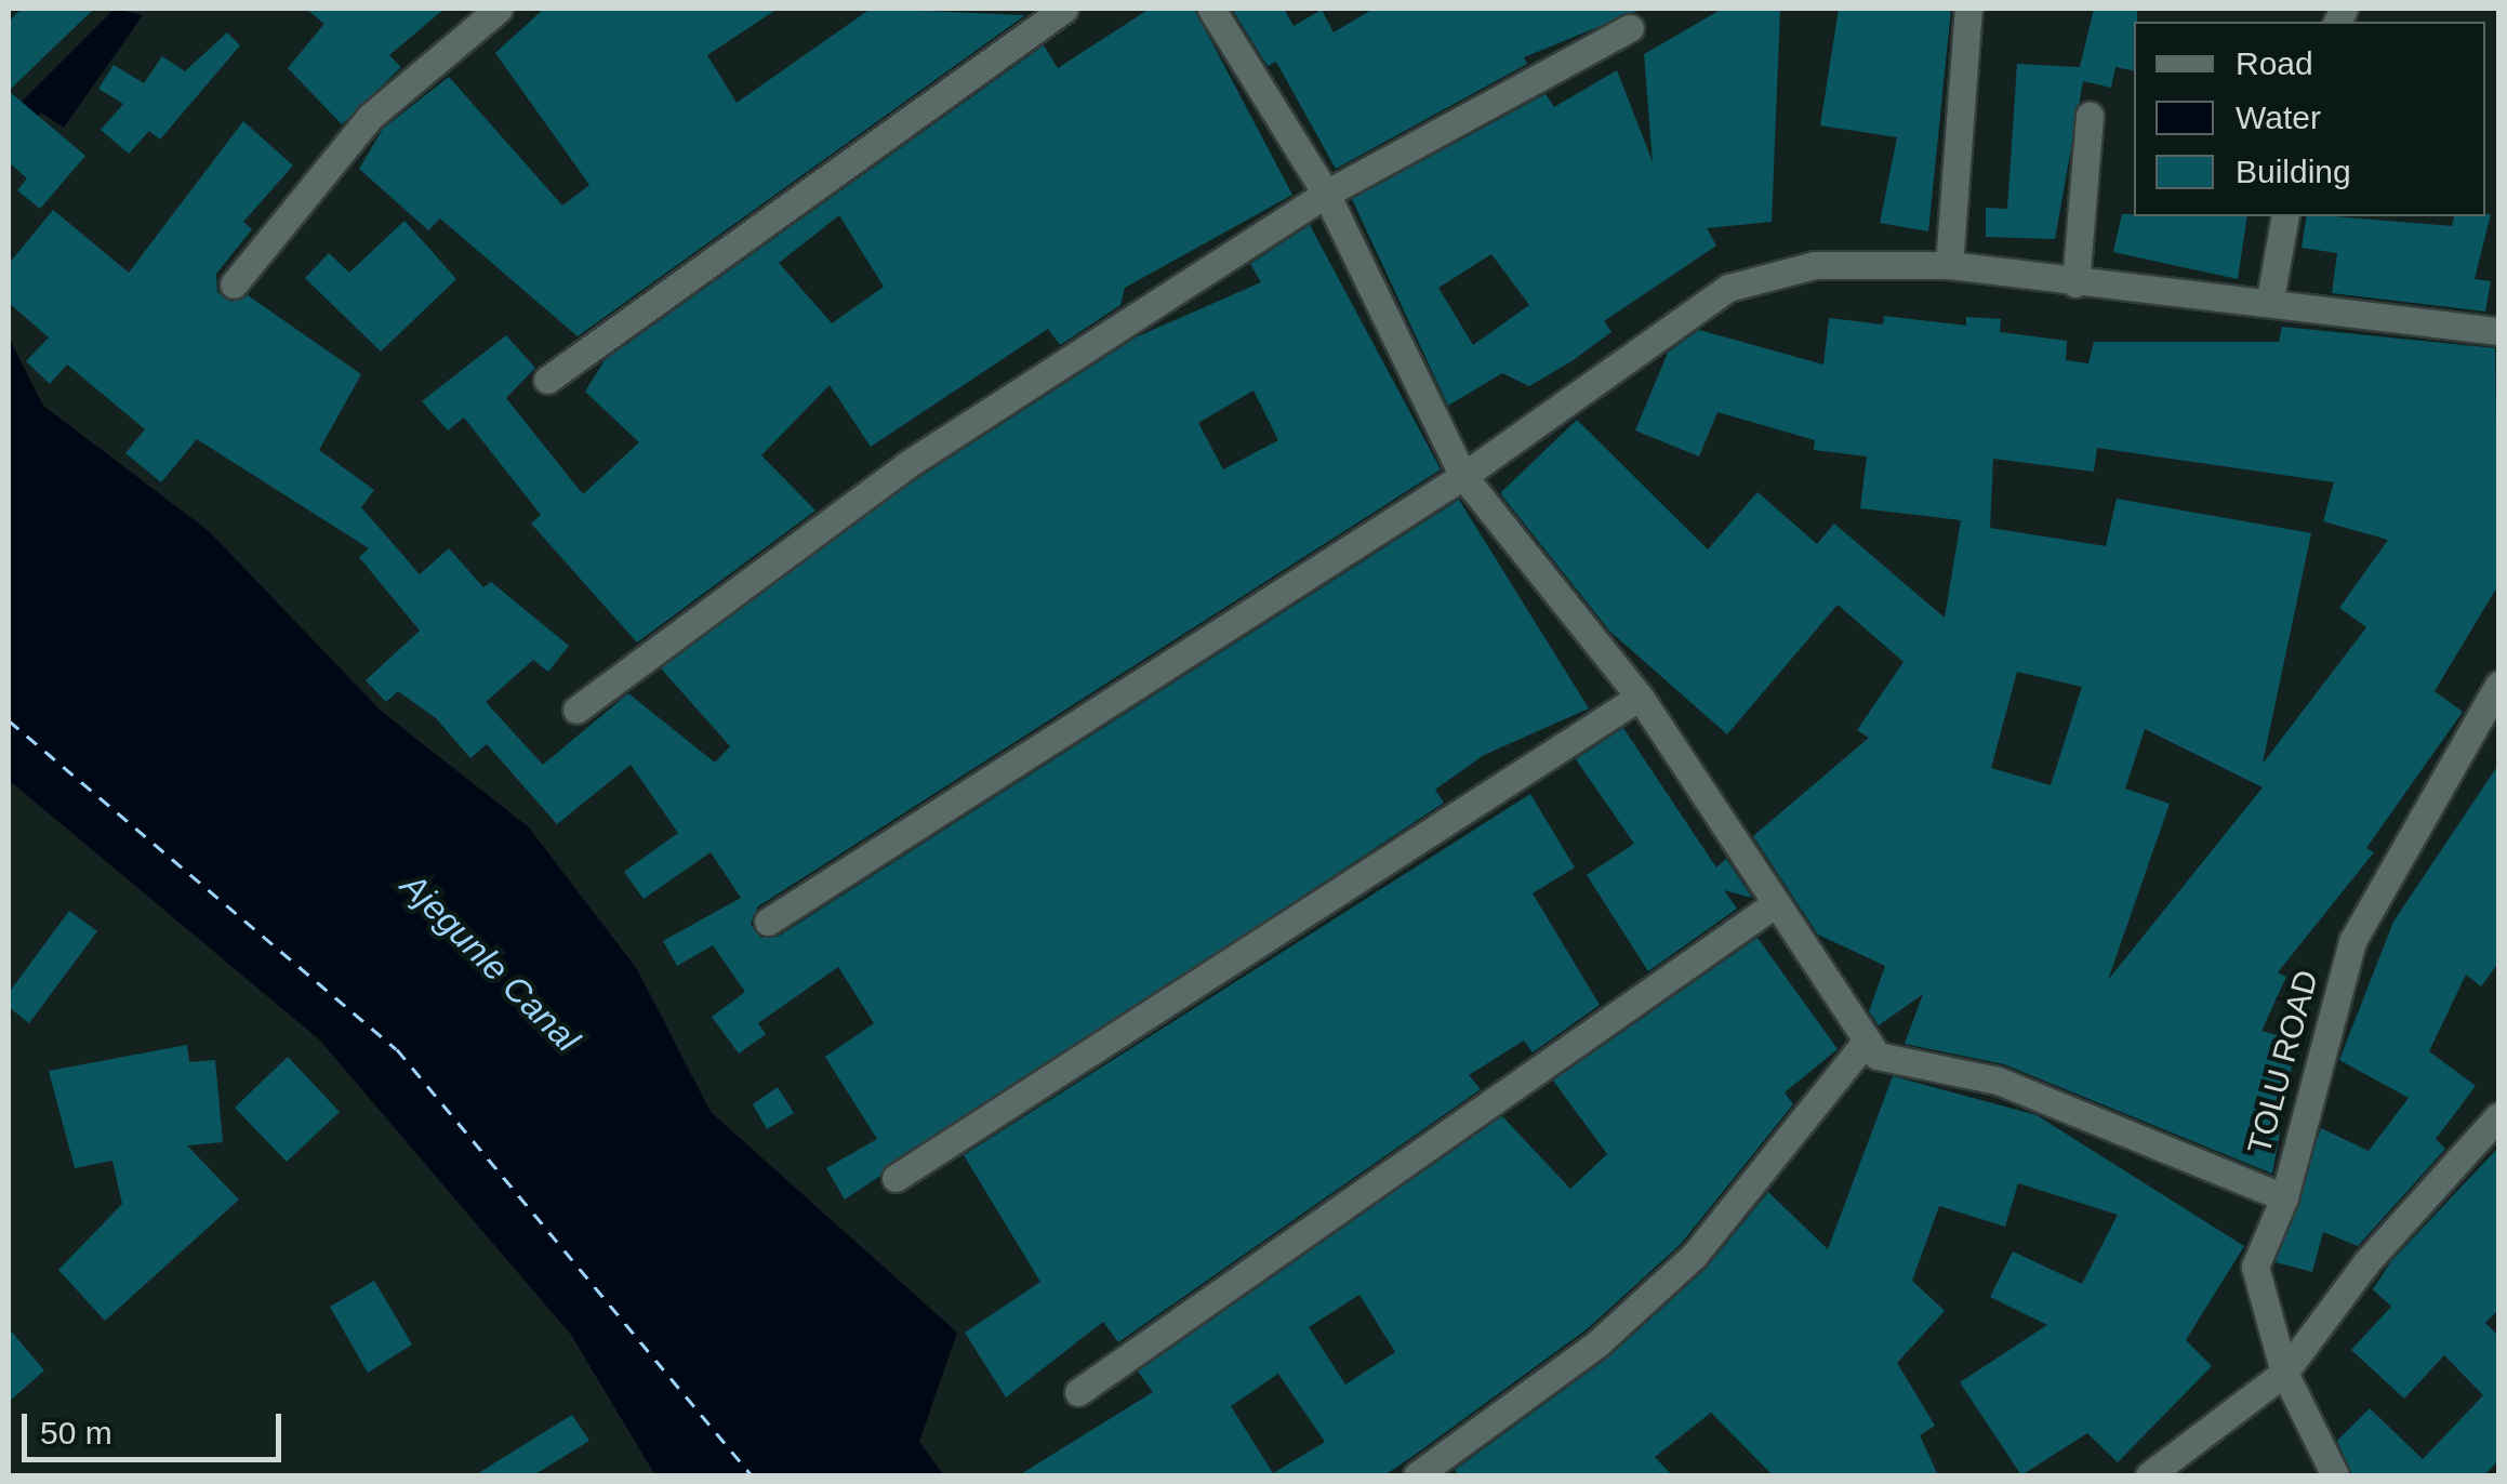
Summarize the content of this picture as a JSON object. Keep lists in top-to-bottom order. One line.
{"streets":{"street":["TOLU ROAD"]},"water":["Ajegunle Canal"],"legend":["Road","Water","Building"],"scale_bar":"50 m"}
